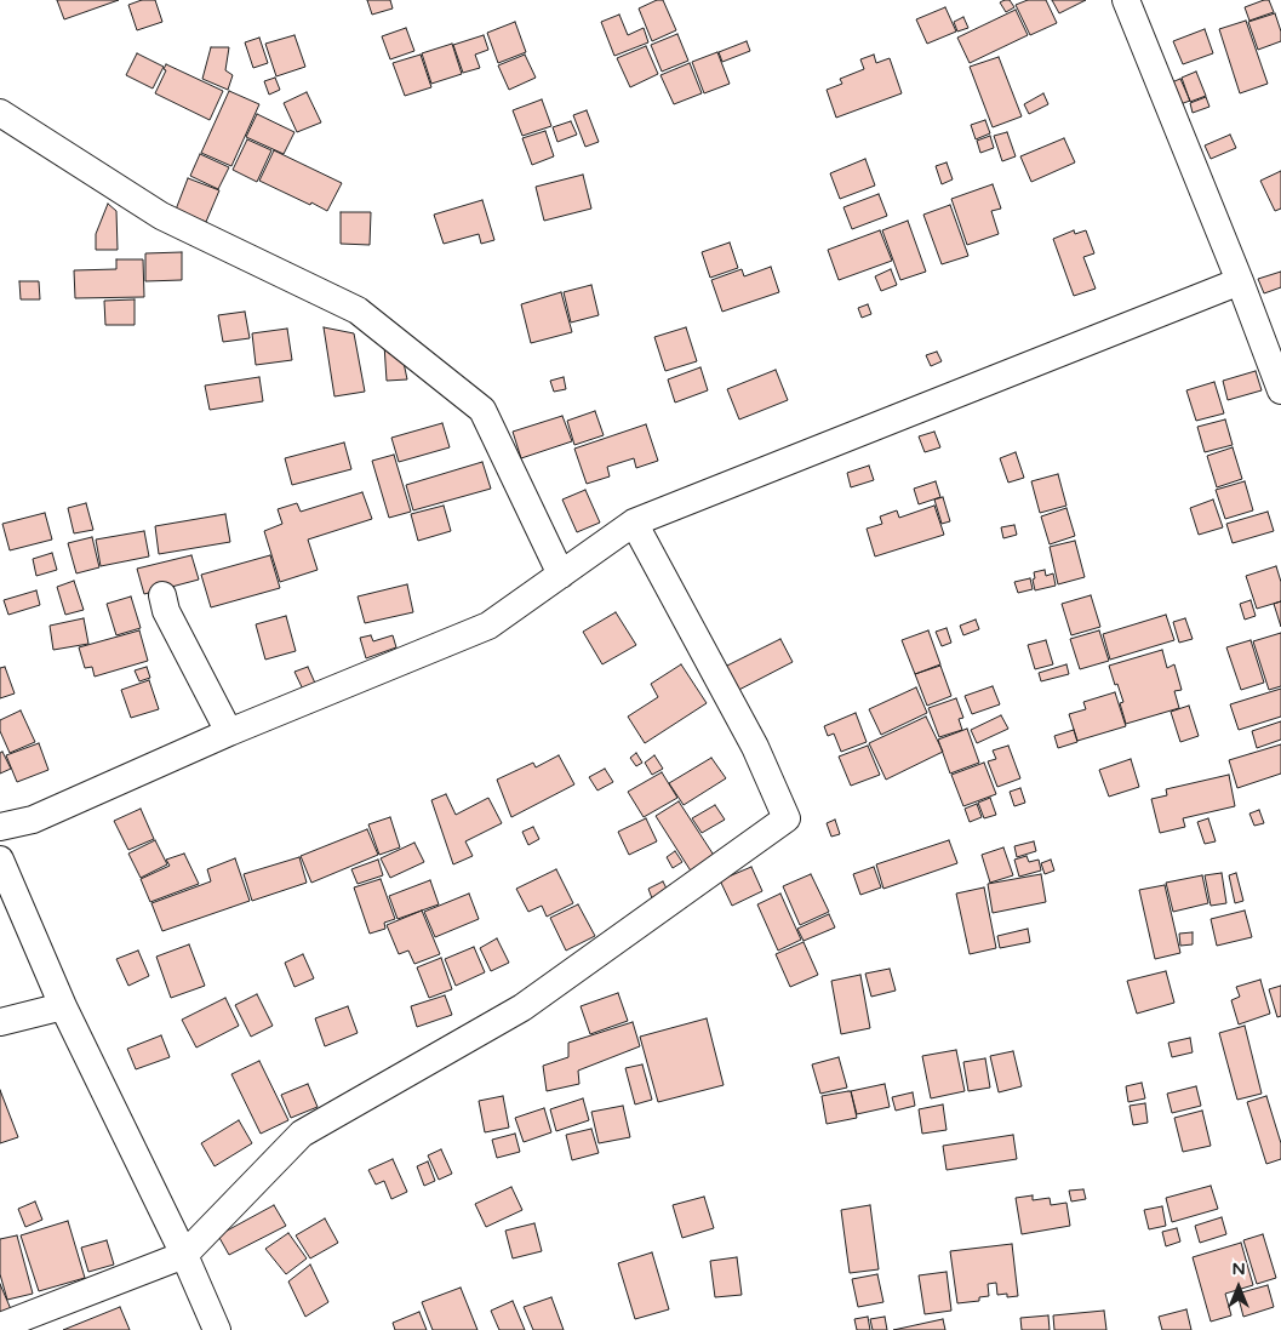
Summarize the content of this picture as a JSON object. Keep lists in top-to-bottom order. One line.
{"north":"top"}
